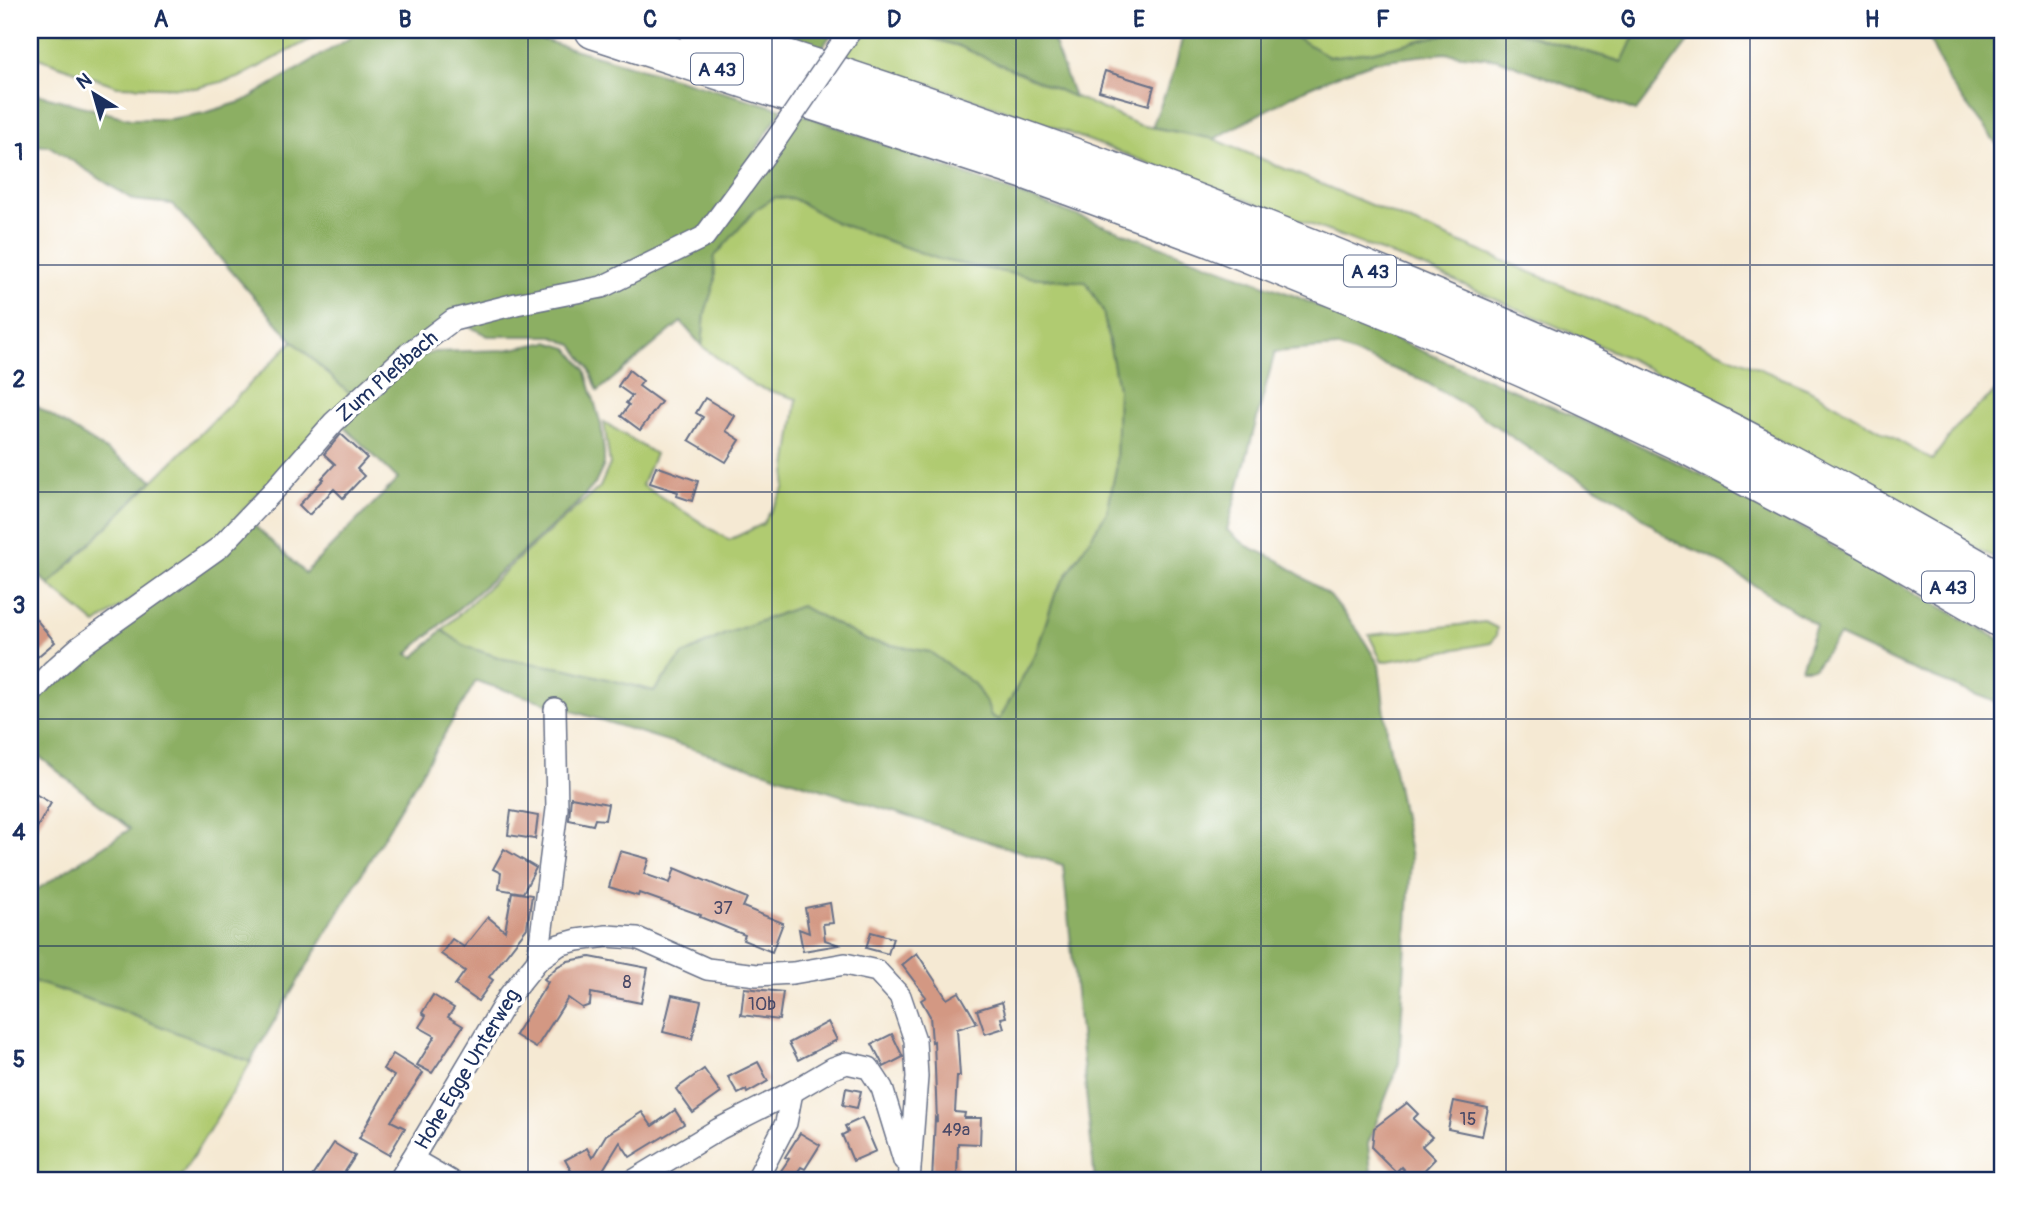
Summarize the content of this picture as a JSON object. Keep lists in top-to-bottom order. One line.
{"streets":{"highway":["A 43"],"street":["Zum Pleßbach","Hohe Egge Unterweg"]},"house_numbers":["37","8","10b","15","49a"],"north":"top left","grid":{"columns":["A","B","C","D","E","F","G","H"],"rows":["1","2","3","4","5"]}}
